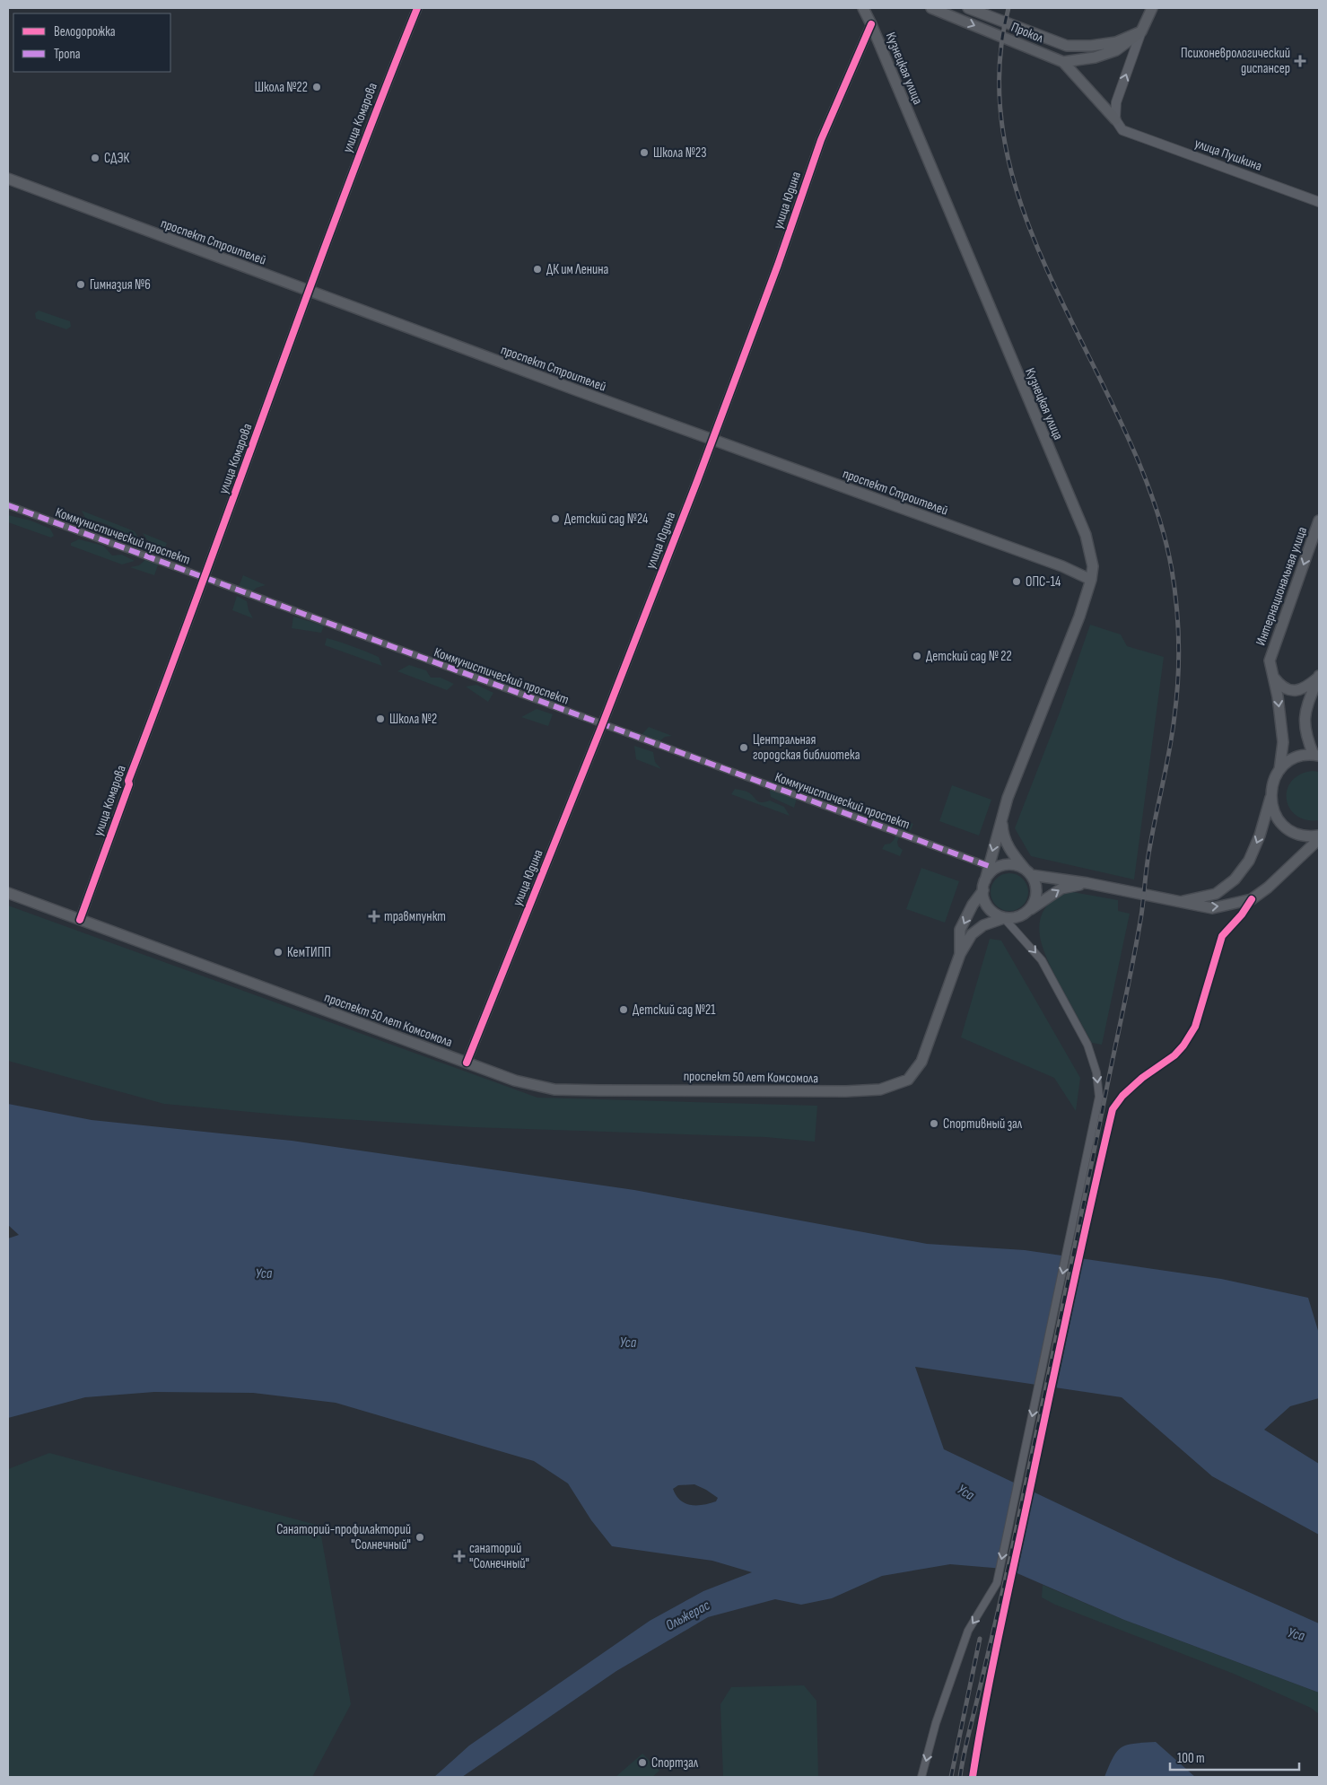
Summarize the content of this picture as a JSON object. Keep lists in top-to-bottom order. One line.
{"streets":{"main road":["Прокол","Кузнецкая улица","проспект Строителей","Интернациональная улица","проспект 50 лет Комсомола"],"street":["улица Комарова","улица Пушкина","улица Юдина","Коммунистический проспект"]},"crossings":[["Кузнецкая улица","улица Юдина"],["Кузнецкая улица","проспект Строителей"],["Кузнецкая улица","Коммунистический проспект"],["улица Комарова","проспект Строителей"],["улица Комарова","Коммунистический проспект"],["улица Комарова","проспект 50 лет Комсомола"],["улица Юдина","проспект Строителей"],["улица Юдина","Коммунистический проспект"],["улица Юдина","проспект 50 лет Комсомола"]],"one_way":["Интернациональная улица"],"water":["Уса","Ольжерас"],"places":{"health":["Психоневрологический диспансер","травмпункт","санаторий \"Солнечный\""],"other":["Школа №22","Школа №23","СДЭК","ДК им Ленина","Гимназия №6","Детский сад №24","ОПС-14","Детский сад № 22","Школа №2","Центральная городская библиотека","КемТИПП","Детский сад №21","Спортивный зал","Санаторий-профилакторий \"Солнечный\"","Спортзал"]},"legend":["Велодорожка","Тропа"],"scale_bar":"100 m"}
